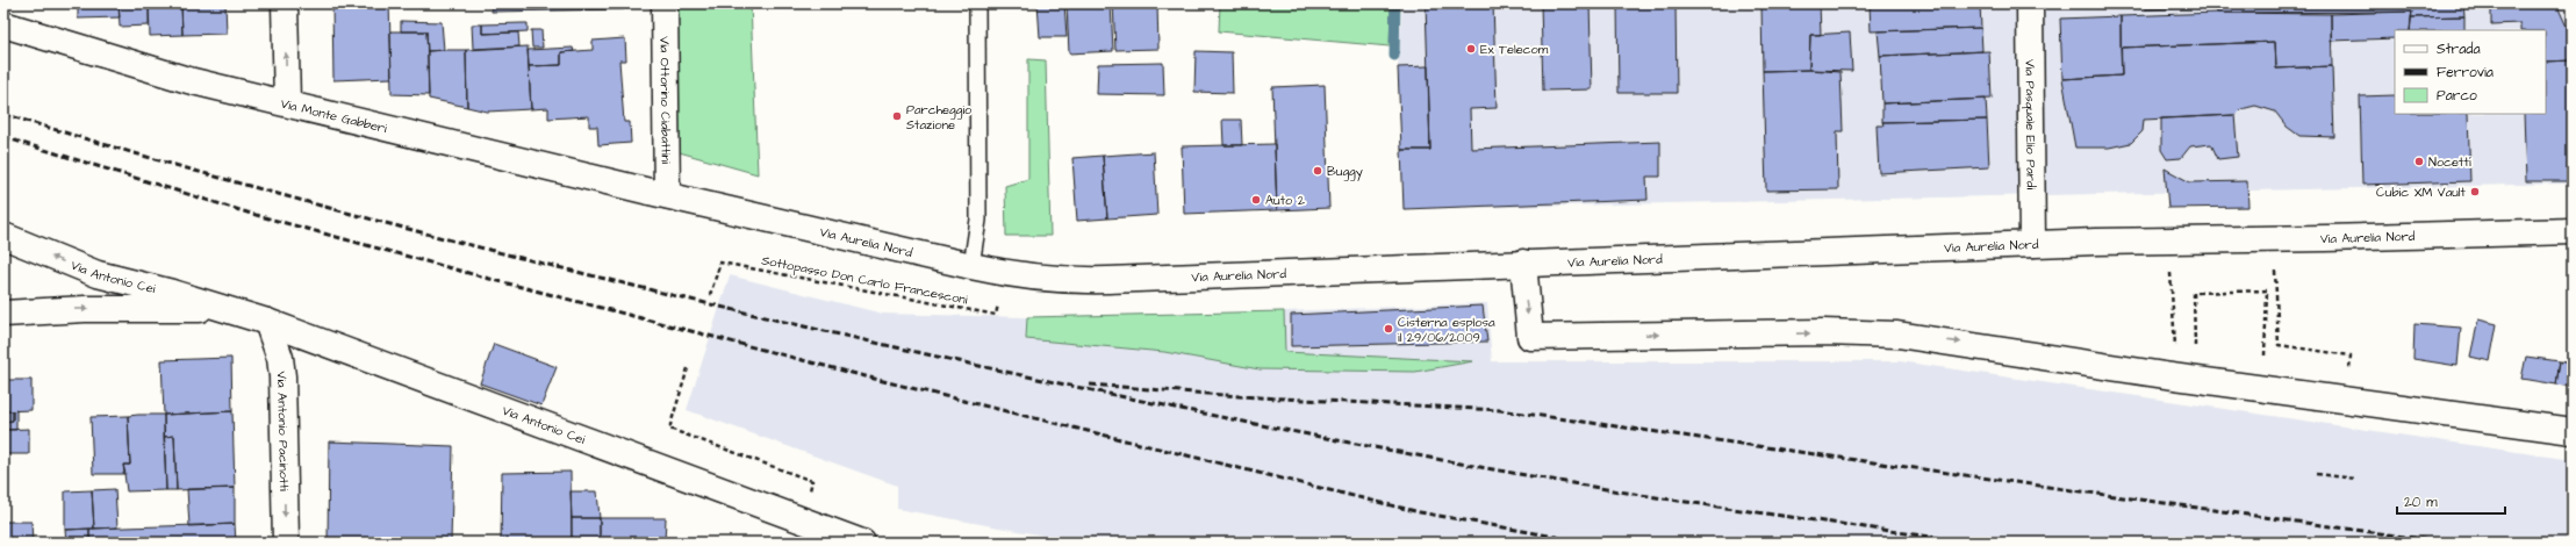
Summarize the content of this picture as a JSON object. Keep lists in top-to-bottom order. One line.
{"streets":{"street":["Via Ottorino Ciabattini","Via Monte Gabberi","Via Pasquale Elio Pardi","Via Aurelia Nord","Via Antonio Cei","Via Antonio Pacinotti"],"path":["Sottopasso Don Carlo Francesconi"]},"crossings":[["Via Ottorino Ciabattini","Via Monte Gabberi"],["Via Ottorino Ciabattini","Via Aurelia Nord"],["Via Monte Gabberi","Via Aurelia Nord"],["Via Pasquale Elio Pardi","Via Aurelia Nord"],["Via Aurelia Nord","Sottopasso Don Carlo Francesconi"],["Via Antonio Cei","Via Antonio Pacinotti"]],"one_way":["Via Antonio Pacinotti"],"places":["Ex Telecom","Parcheggio Stazione","Nocetti","Buggy","Cubic XM Vault","Auto 2","Cisterna esplosa il 29/06/2009"],"legend":["Strada","Ferrovia","Parco"],"scale_bar":"20 m"}
